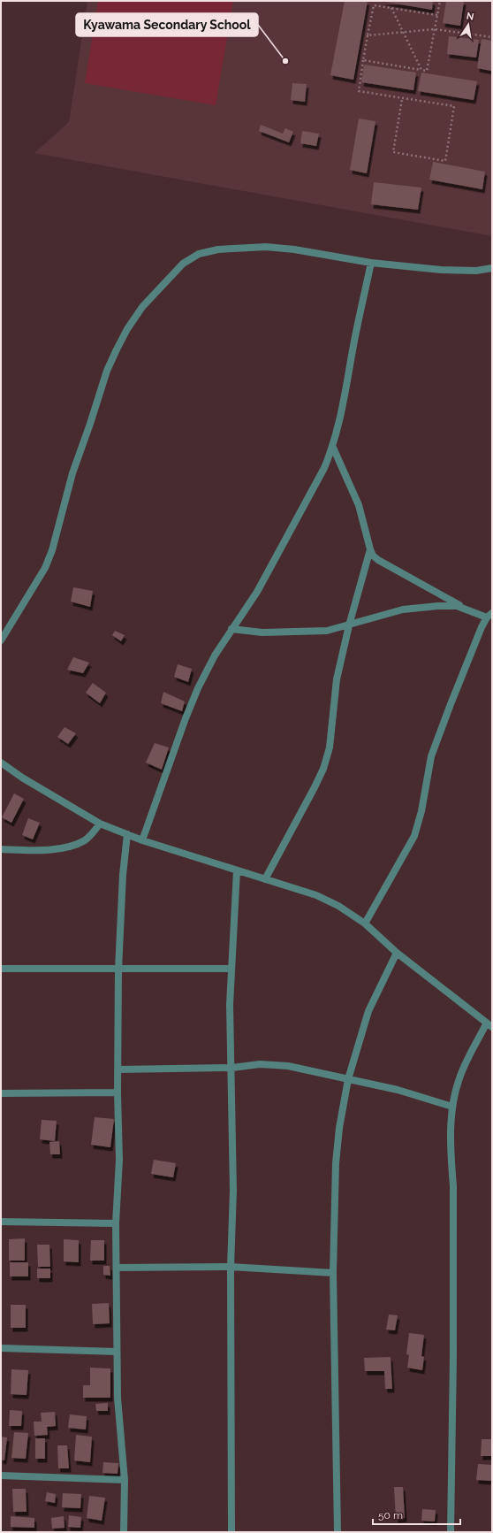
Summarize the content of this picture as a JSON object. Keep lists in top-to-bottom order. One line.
{"places":["Kyawama Secondary School"],"scale_bar":"50 m","north":"top"}
